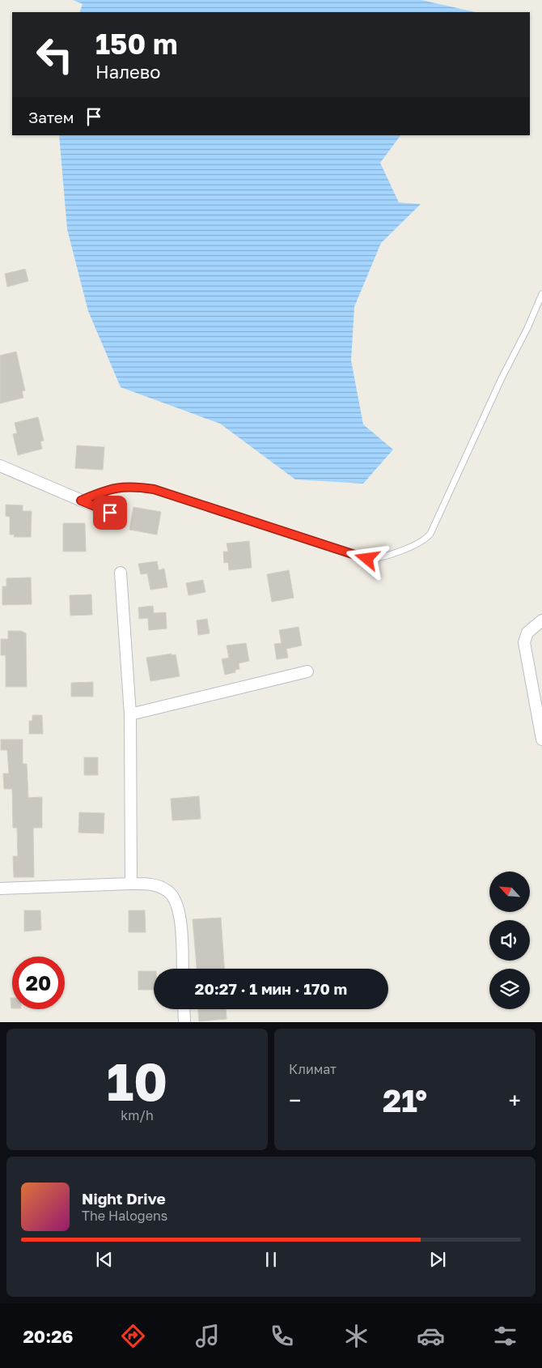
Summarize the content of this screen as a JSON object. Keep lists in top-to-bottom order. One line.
{"north":"top left","page":{"turn":["150 m","Налево"],"then":"Затем","limit":"20","trip":"20:27 · 1 мин · 170 m","tile":[["10","km/h"],"Климат"],"heat":["−","21°","+"],"song":["Night Drive","The Halogens"],"tabs":"20:26"}}
